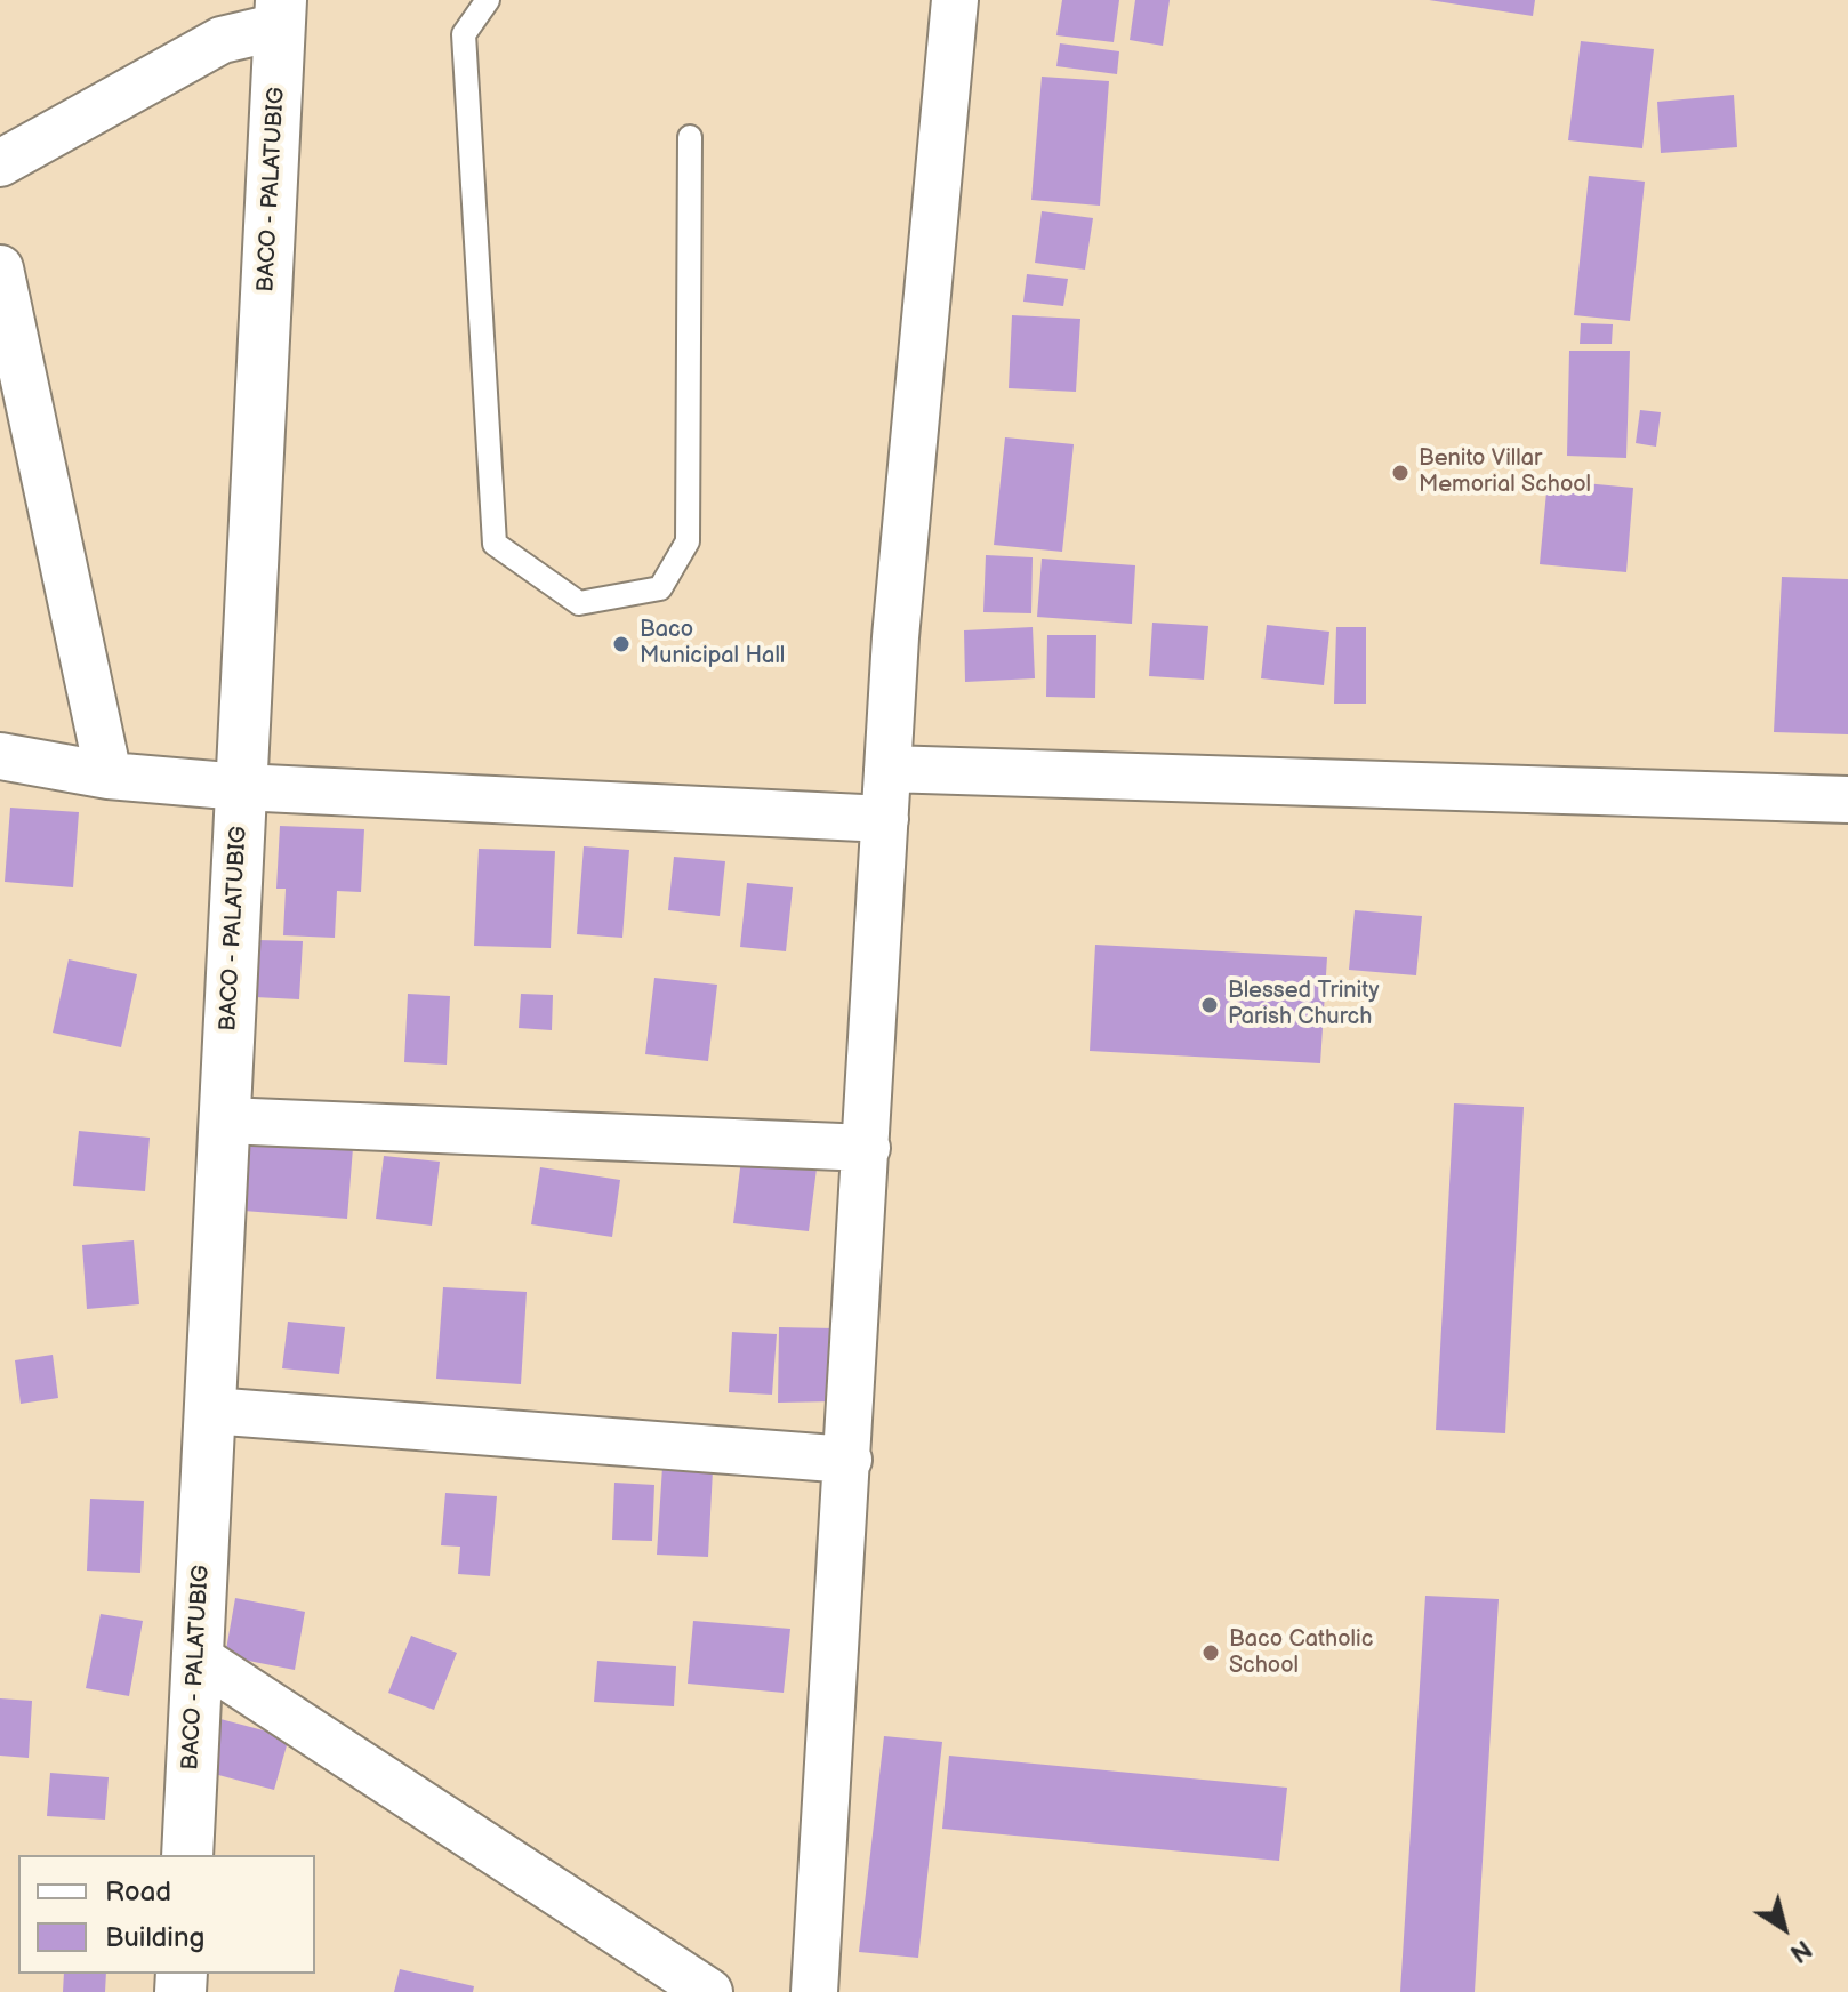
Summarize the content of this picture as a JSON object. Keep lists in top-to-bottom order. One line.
{"streets":{"street":["BACO - PALATUBIG"]},"places":["Benito Villar Memorial School","Baco Municipal Hall","Blessed Trinity Parish Church","Baco Catholic School"],"legend":["Road","Building"],"north":"bottom right"}
